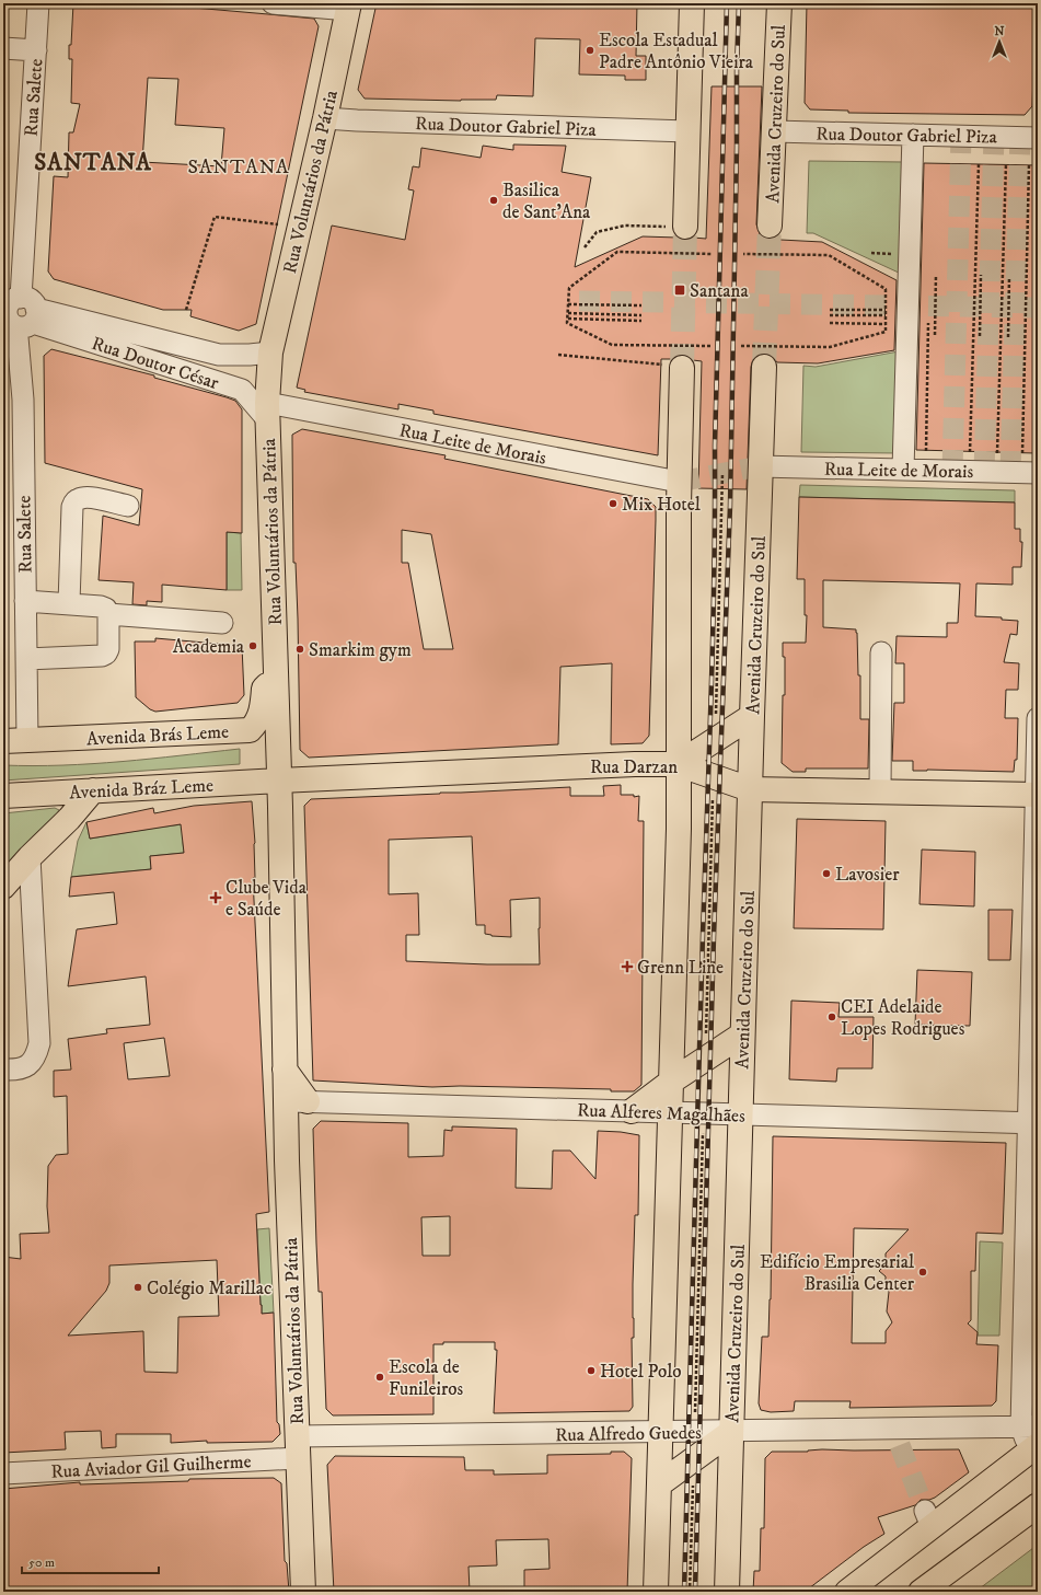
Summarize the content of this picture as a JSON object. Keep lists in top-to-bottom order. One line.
{"streets":{"main road":["Avenida Cruzeiro do Sul","Rua Voluntários da Pátria","Avenida Brás Leme","Rua Darzan","Avenida Bráz Leme"],"street":["Rua Salete","Rua Doutor Gabriel Piza","Rua Doutor César","Rua Leite de Morais","Rua Alferes Magalhães","Rua Alfredo Guedes","Rua Aviador Gil Guilherme"]},"crossings":[["Rua Salete","Rua Doutor César"],["Rua Salete","Avenida Brás Leme"],["Avenida Cruzeiro do Sul","Rua Doutor Gabriel Piza"],["Avenida Cruzeiro do Sul","Rua Leite de Morais"],["Avenida Cruzeiro do Sul","Rua Darzan"],["Avenida Cruzeiro do Sul","Rua Alferes Magalhães"],["Avenida Cruzeiro do Sul","Rua Alfredo Guedes"],["Rua Doutor Gabriel Piza","Rua Voluntários da Pátria"],["Rua Voluntários da Pátria","Rua Doutor César"],["Rua Voluntários da Pátria","Rua Leite de Morais"],["Rua Voluntários da Pátria","Avenida Brás Leme"],["Rua Voluntários da Pátria","Rua Darzan"],["Rua Voluntários da Pátria","Avenida Bráz Leme"],["Rua Voluntários da Pátria","Rua Alferes Magalhães"],["Rua Voluntários da Pátria","Rua Alfredo Guedes"],["Rua Voluntários da Pátria","Rua Aviador Gil Guilherme"],["Rua Doutor César","Rua Leite de Morais"],["Rua Darzan","Avenida Bráz Leme"],["Rua Alfredo Guedes","Rua Aviador Gil Guilherme"]],"districts":["SANTANA","SANTANA"],"places":{"other":["Escola Estadual Padre Antônio Vieira","Basilica de Sant'Ana","Mix Hotel","Academia","Smarkim gym","Lavosier","CEI Adelaide Lopes Rodrigues","Edifício Empresarial Brasilia Center","Colégio Marillac","Hotel Polo","Escola de Funileiros"],"transit":["Santana"],"health":["Clube Vida e Saúde","Grenn Line"]},"scale_bar":"50 m","north":"top"}
